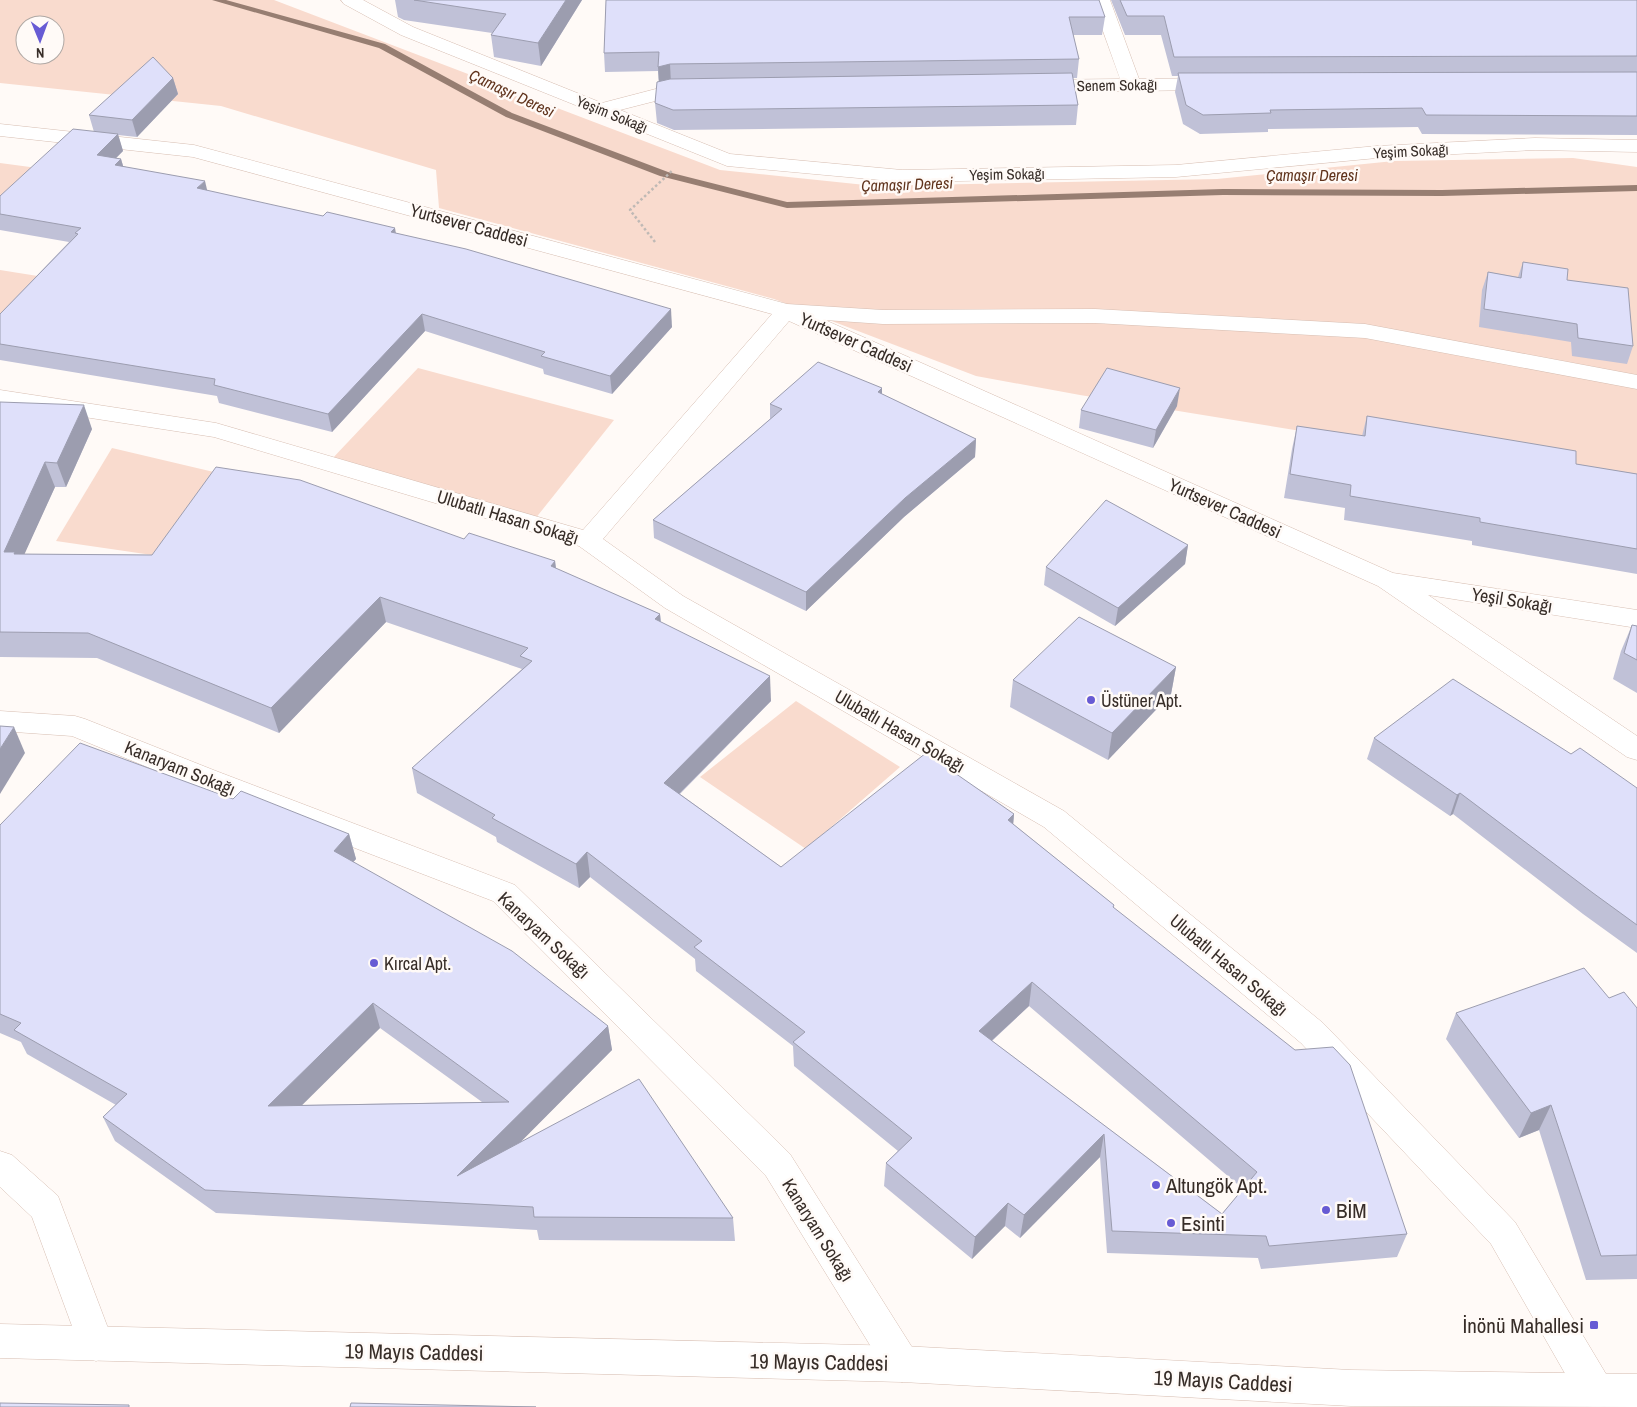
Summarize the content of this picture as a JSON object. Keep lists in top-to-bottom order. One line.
{"streets":{"street":["Senem Sokağı","Yeşim Sokağı","Yurtsever Caddesi","Ulubatlı Hasan Sokağı","Yeşil Sokağı","Kanaryam Sokağı","19 Mayıs Caddesi"]},"crossings":[["Yurtsever Caddesi","Yeşil Sokağı"],["Ulubatlı Hasan Sokağı","19 Mayıs Caddesi"],["Kanaryam Sokağı","19 Mayıs Caddesi"]],"water":["Çamaşır Deresi"],"places":{"other":["Üstüner Apt.","Kırcal Apt.","Altungök Apt.","BİM","Esinti"],"transit":["İnönü Mahallesi"]},"north":"bottom"}
